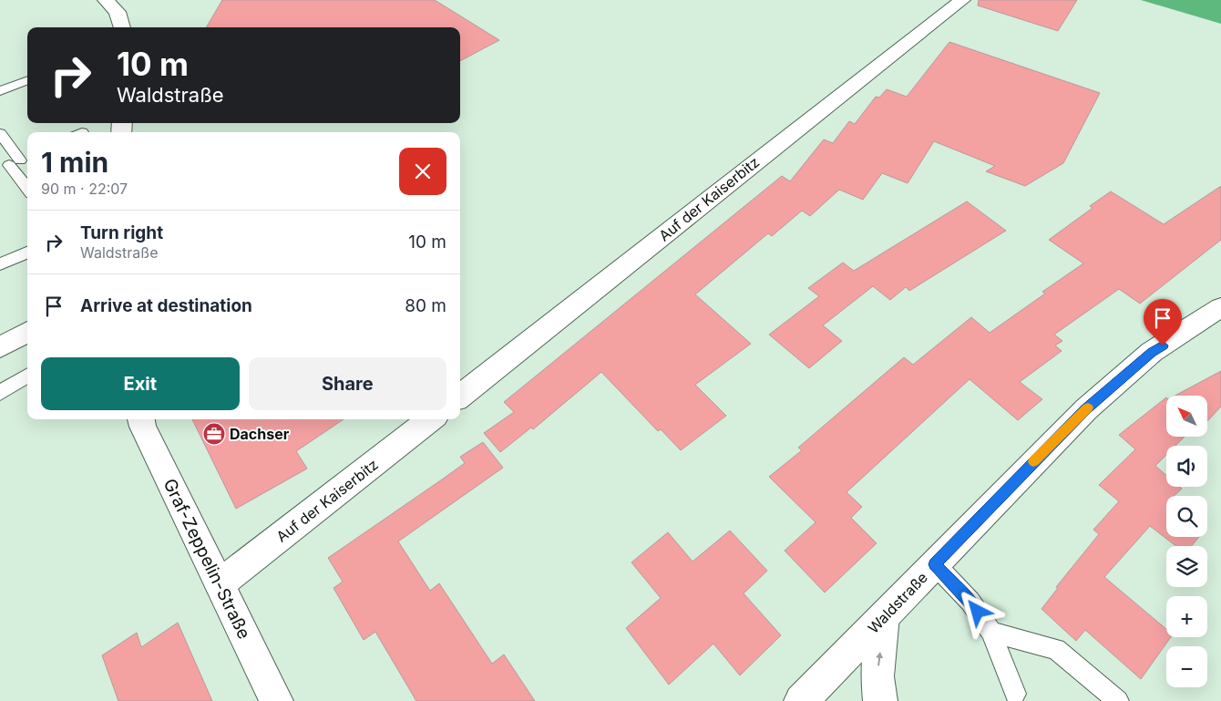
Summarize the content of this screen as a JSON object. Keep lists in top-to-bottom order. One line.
{"streets":{"street":["Auf der Kaiserbitz","Graf-Zeppelin-Straße","Waldstraße"]},"crossings":[["Auf der Kaiserbitz","Graf-Zeppelin-Straße"]],"places":{"office":["Dachser"]},"north":"top left","page":{"turn":["10 m","Waldstraße"],"heading":["1 min","90 m · 22:07"],"list":[{"name":"Turn right","note":"Waldstraße","value":"10 m"},{"name":"Arrive at destination","value":"80 m"}],"buttons":["Exit","Share"],"map_buttons":["+","−"]}}
